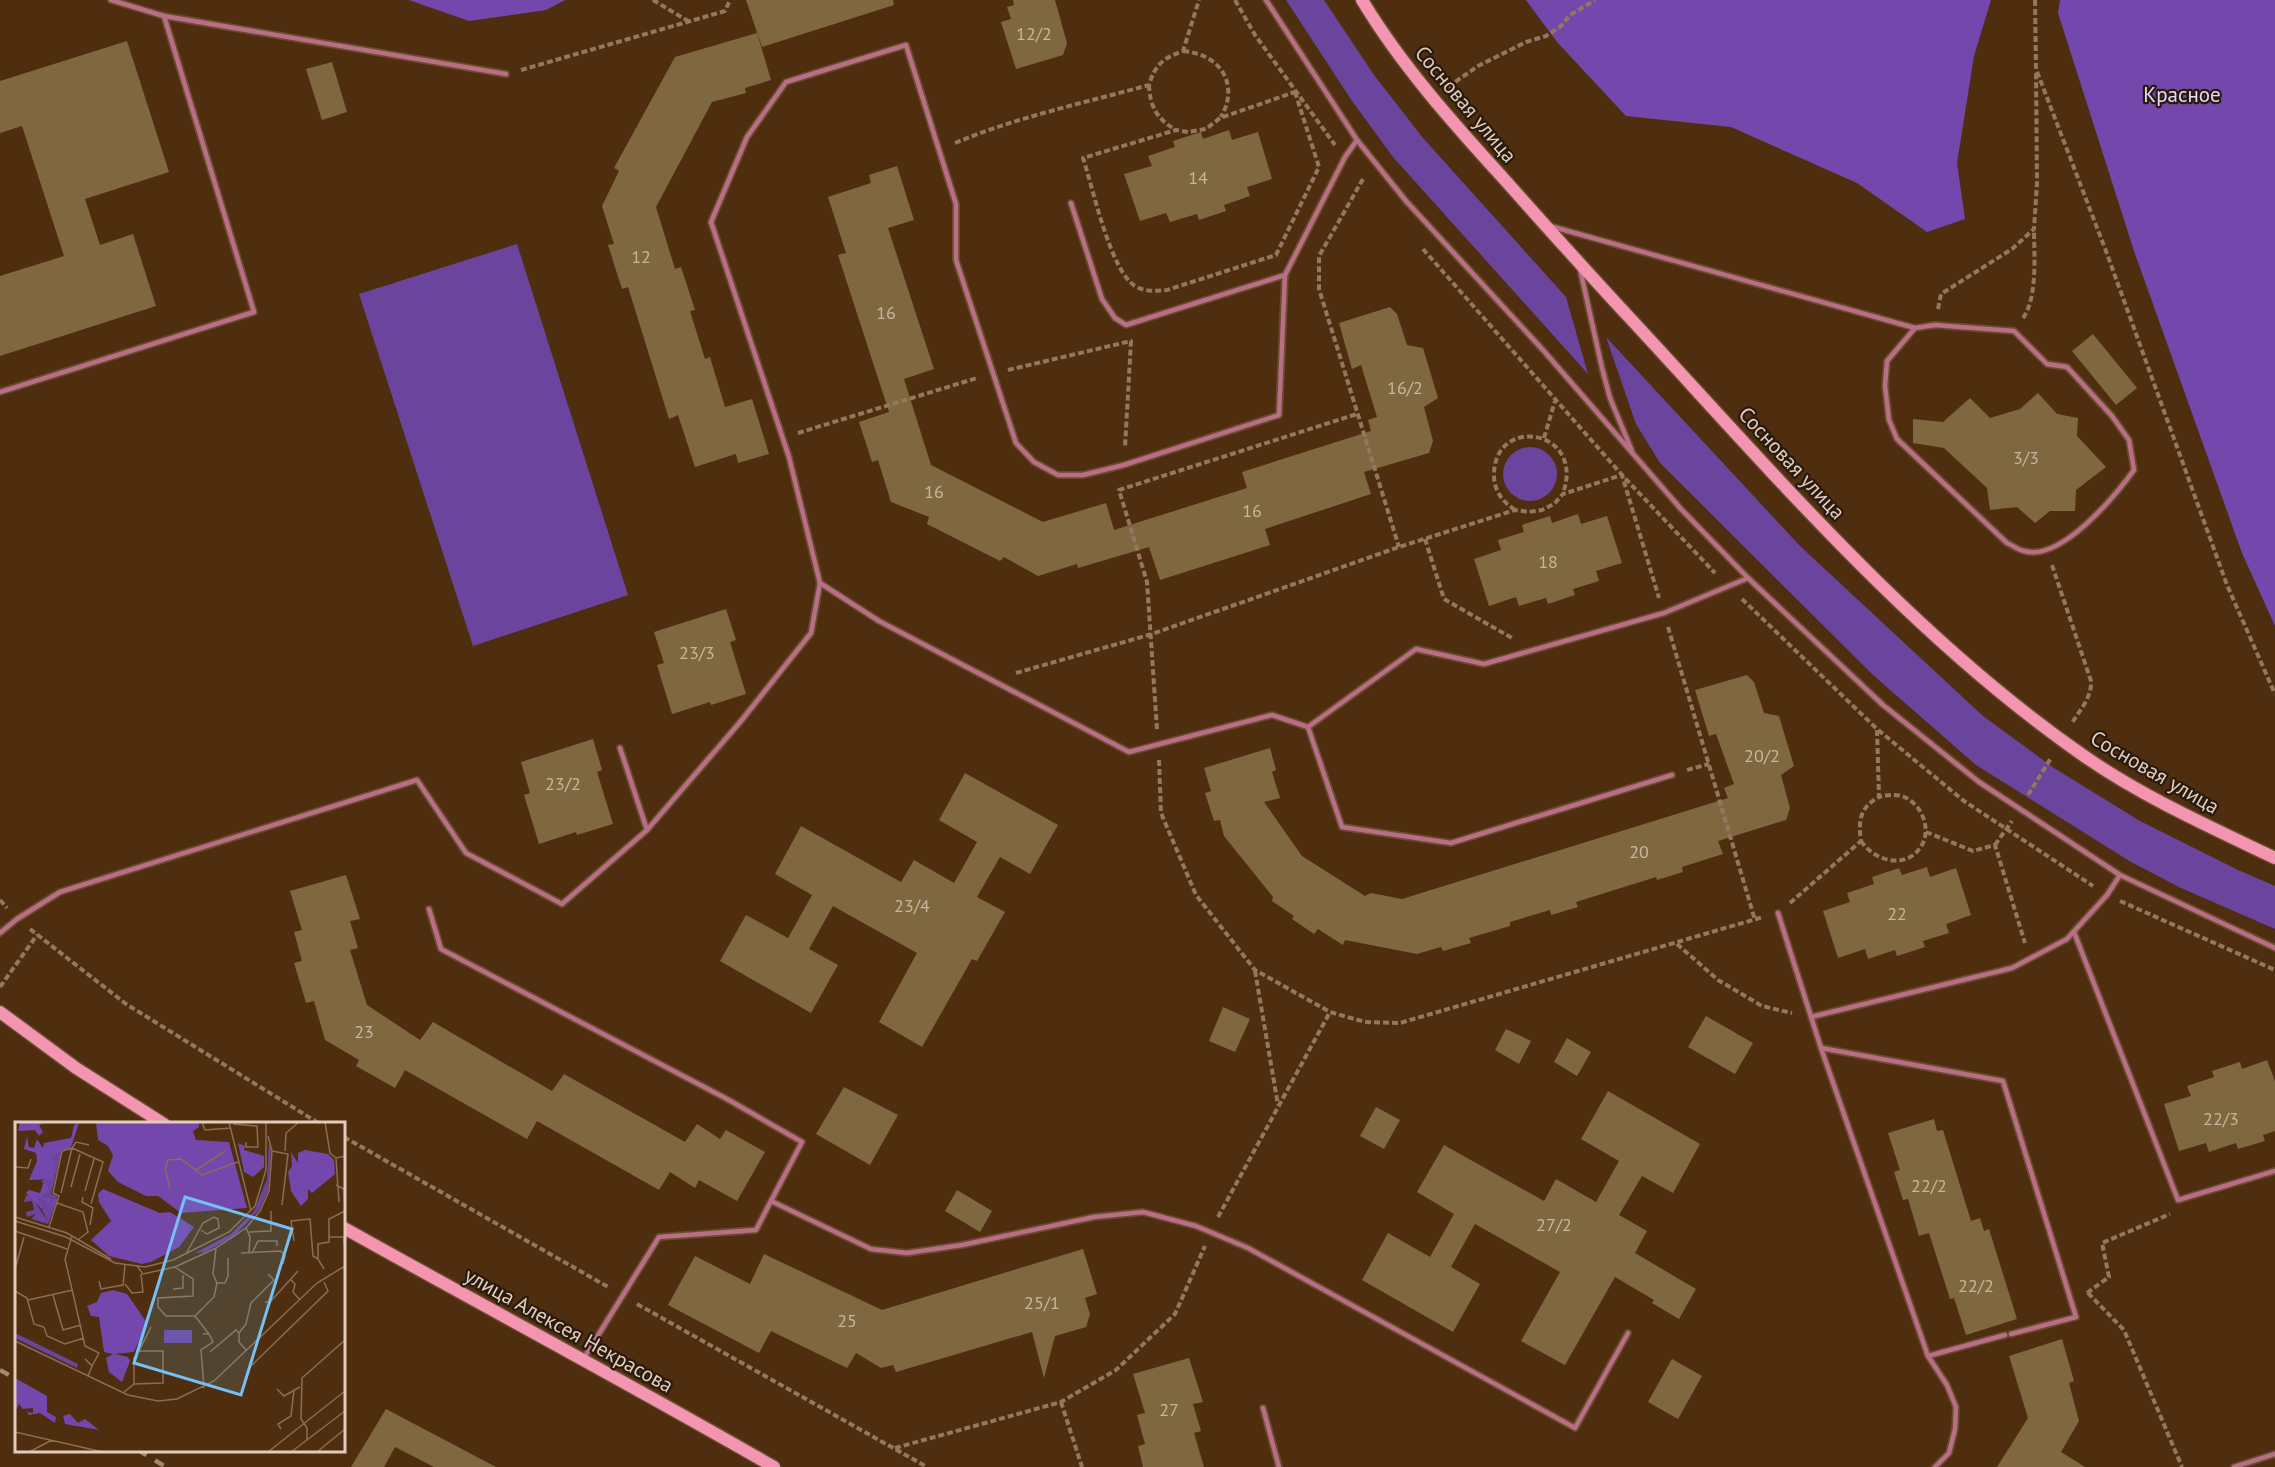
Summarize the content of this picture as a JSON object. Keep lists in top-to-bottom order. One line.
{"streets":{"street":["Сосновая улица","улица Алексея Некрасова"]},"parks":["Красное"],"house_numbers":["12/2","14","12","16","16/2","3/3","16","16","18","23/3","20/2","23/2","20","23/4","22","23","22/3","22/2","27/2","22/2","25/1","25","27"]}
